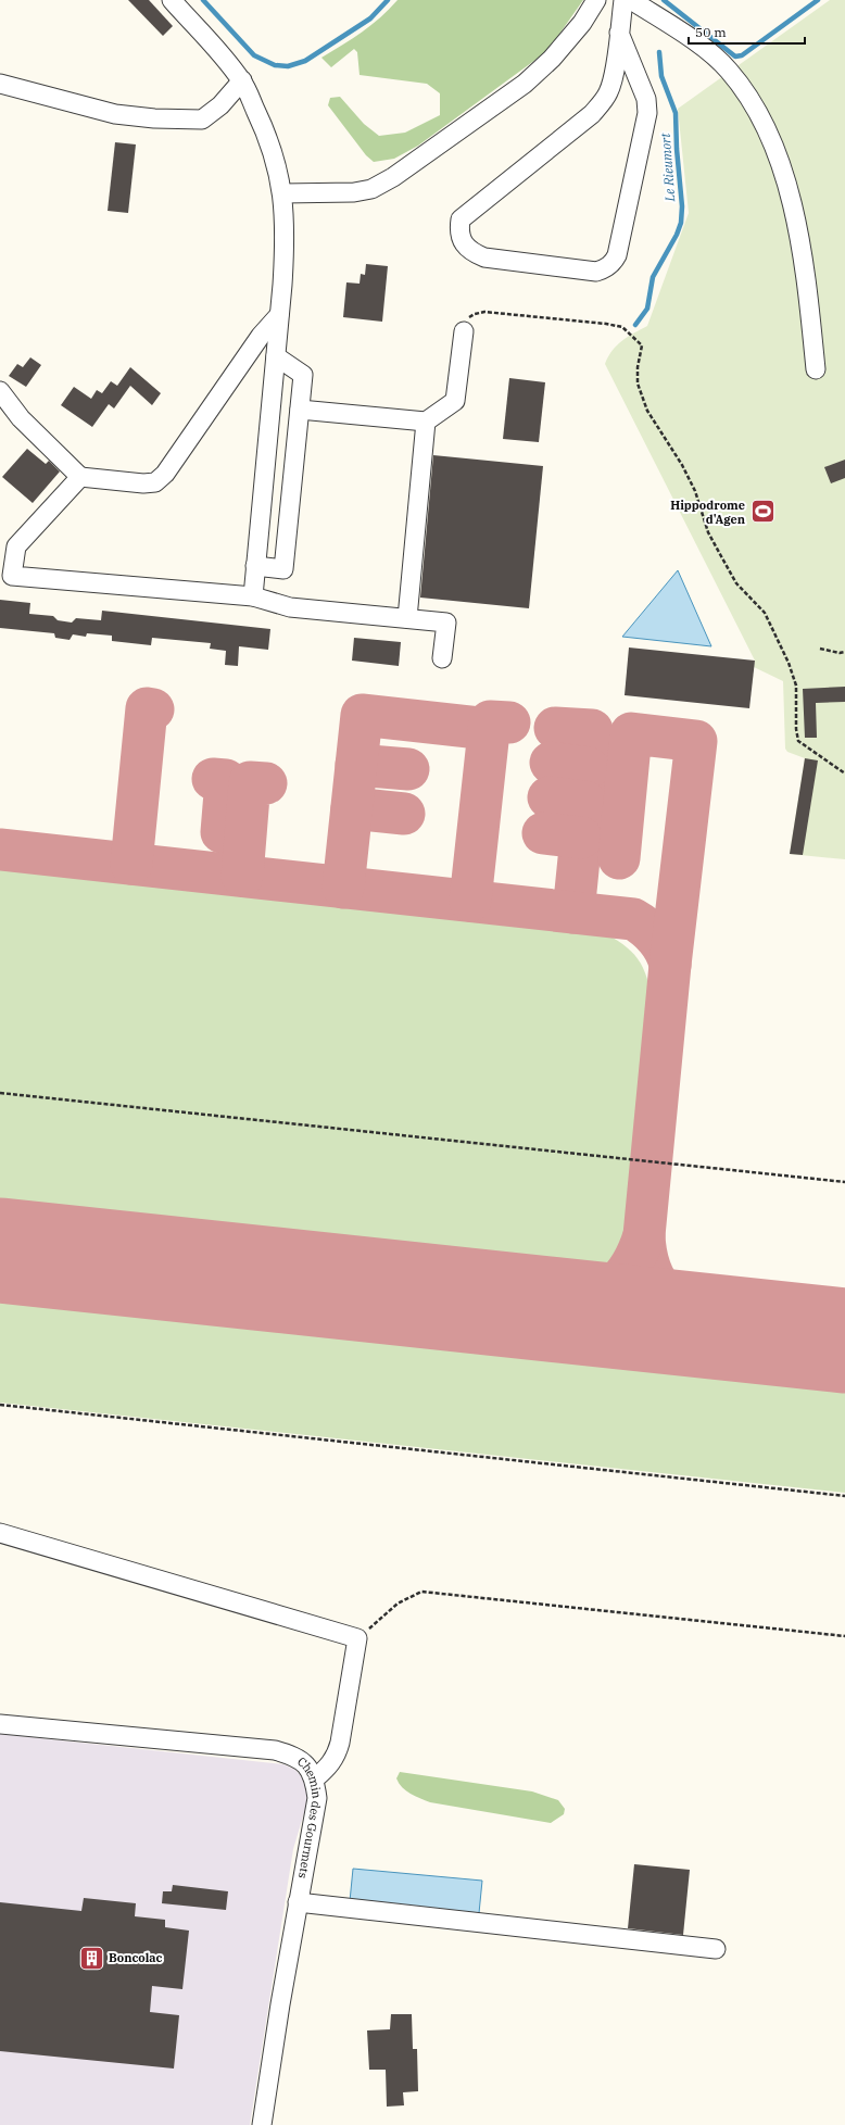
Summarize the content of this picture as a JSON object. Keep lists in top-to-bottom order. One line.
{"streets":{"street":["Chemin des Gourmets"]},"water":["Le Rieumort"],"places":{"sports":["Hippodrome d'Agen"],"building":["Boncolac"]},"scale_bar":"50 m"}
